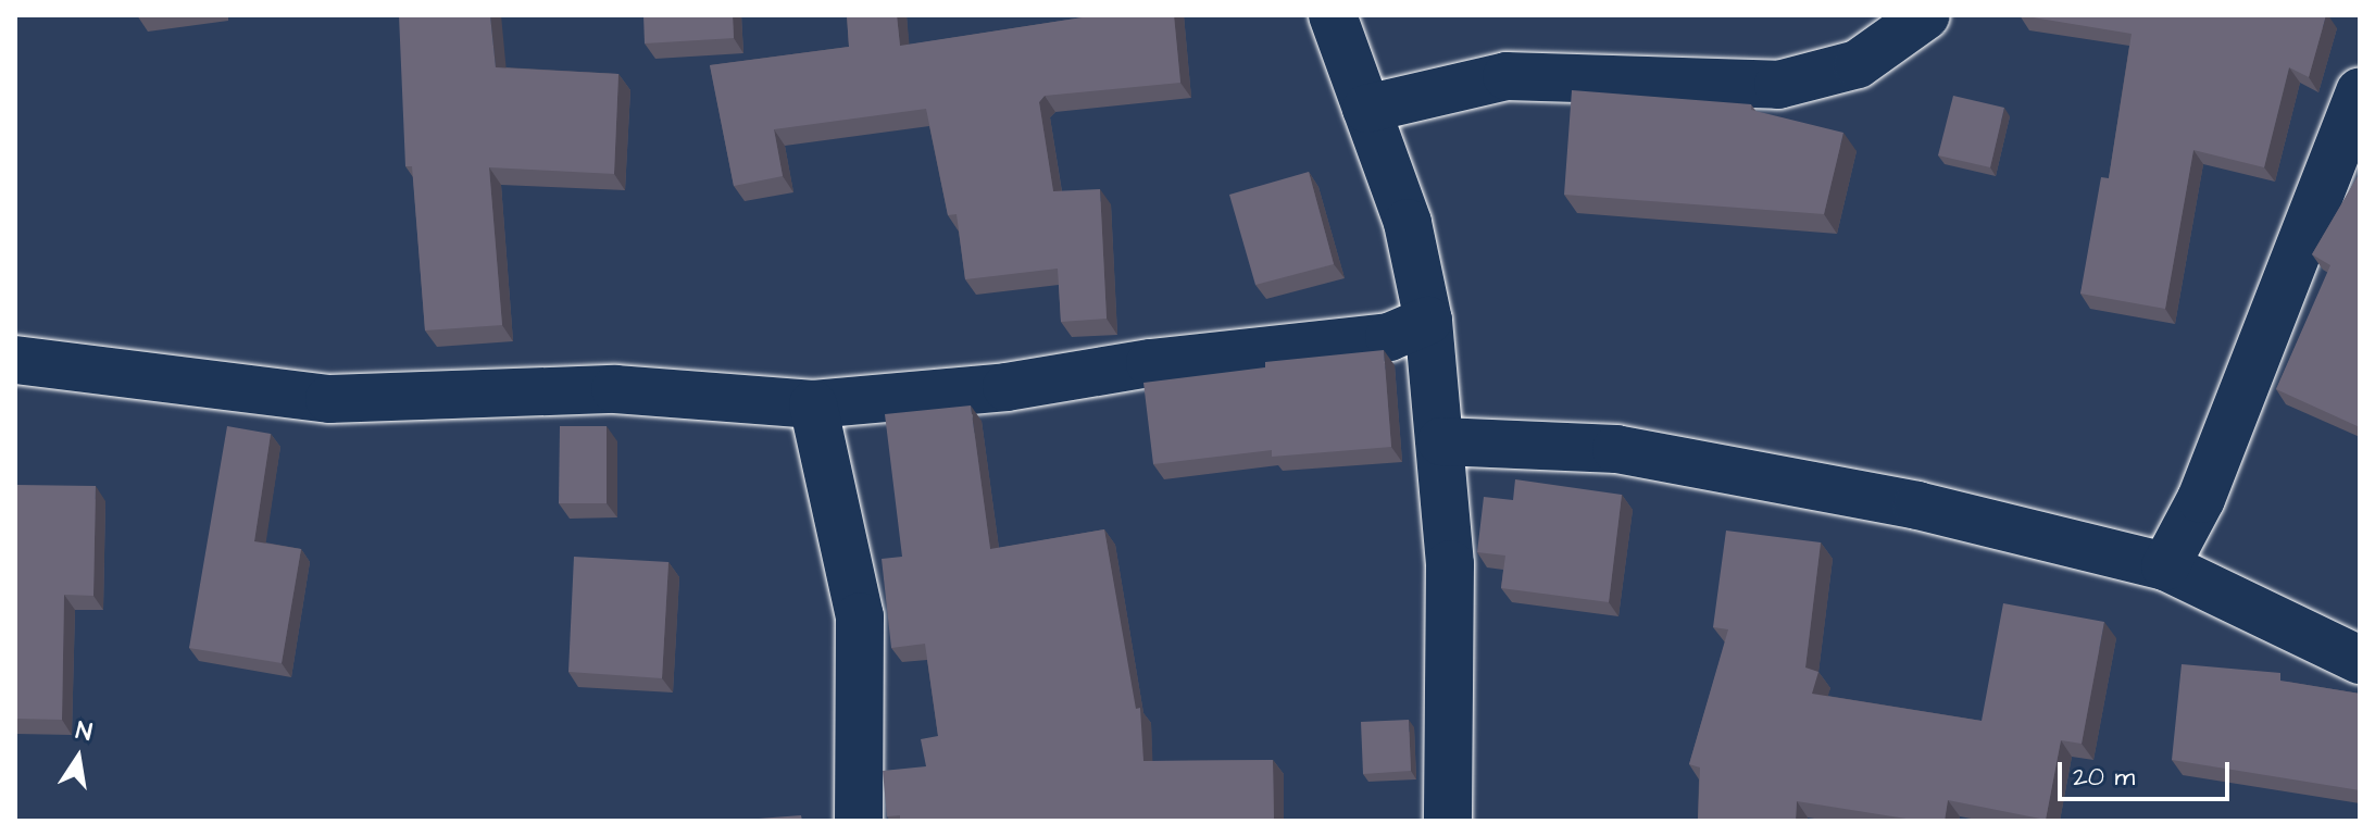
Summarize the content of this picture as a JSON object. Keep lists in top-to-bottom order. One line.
{"scale_bar":"20 m","north":"top"}
